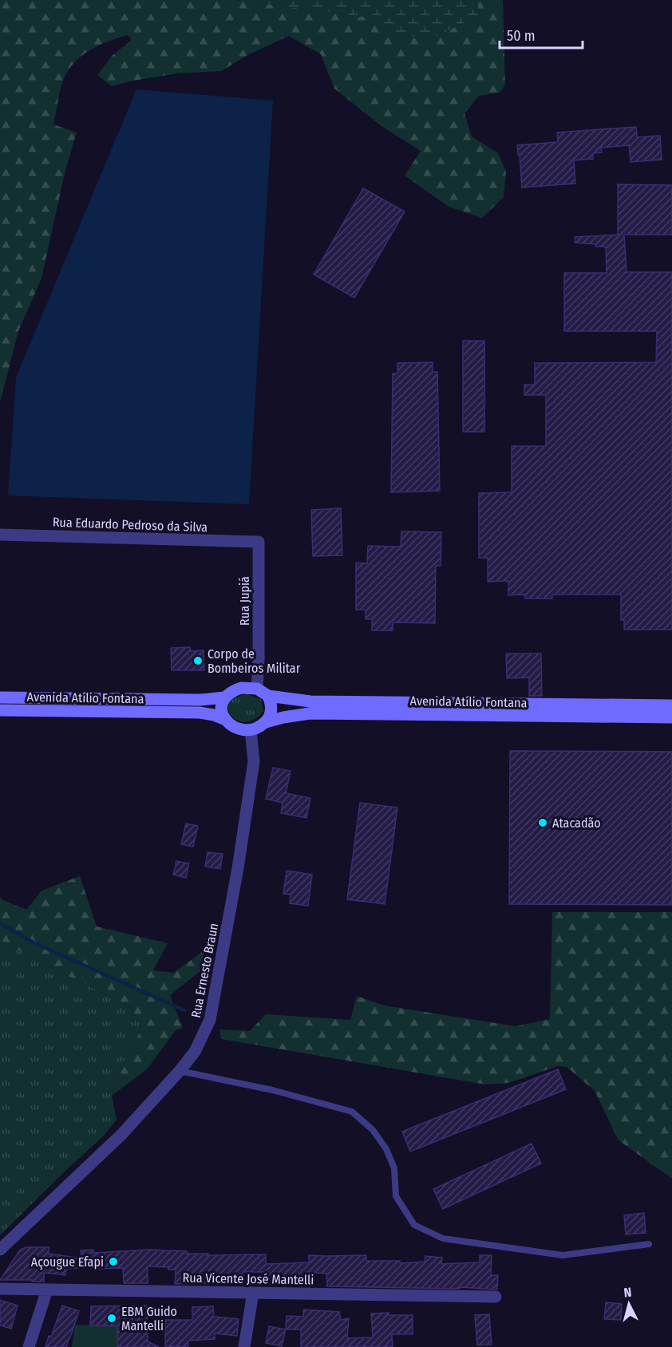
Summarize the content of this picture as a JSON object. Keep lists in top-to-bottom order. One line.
{"streets":{"main road":["Avenida Atílio Fontana"],"street":["Rua Eduardo Pedroso da Silva","Rua Jupiá","Rua Ernesto Braun","Rua Vicente José Mantelli"]},"crossings":[["Rua Eduardo Pedroso da Silva","Rua Jupiá"],["Rua Jupiá","Avenida Atílio Fontana"],["Rua Jupiá","Rua Ernesto Braun"],["Avenida Atílio Fontana","Rua Ernesto Braun"]],"places":["Corpo de Bombeiros Militar","Atacadão","Açougue Efapi","EBM Guido Mantelli"],"scale_bar":"50 m","north":"top"}
